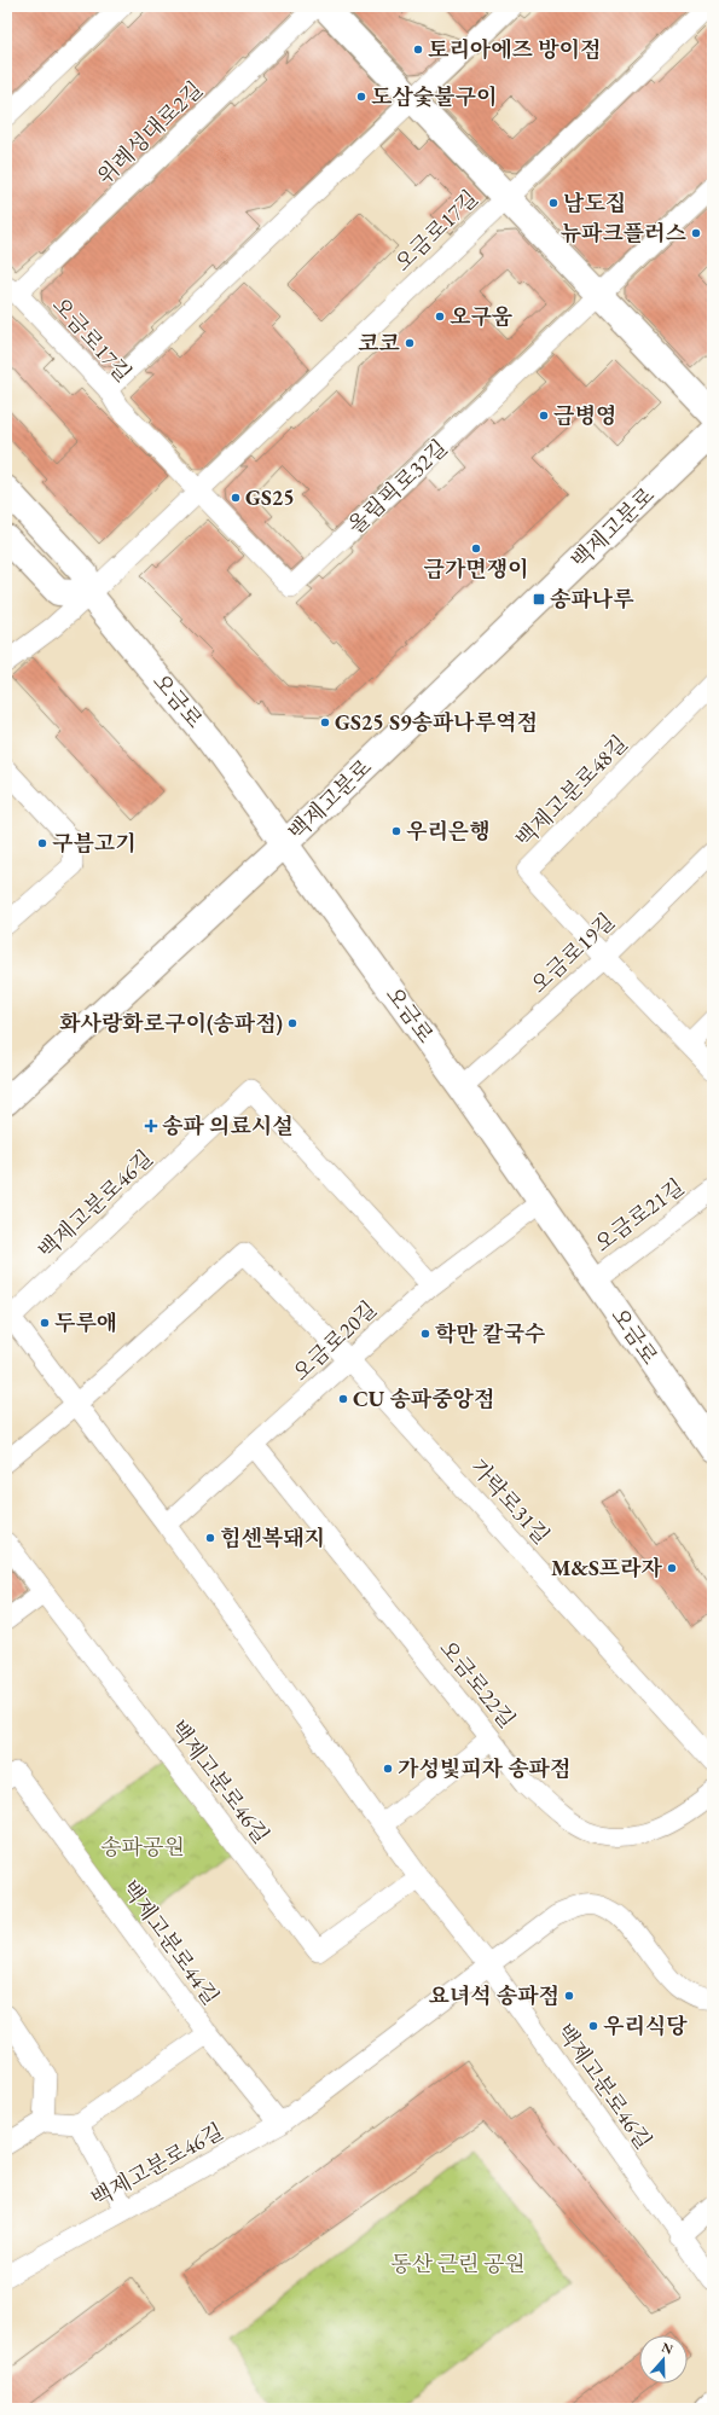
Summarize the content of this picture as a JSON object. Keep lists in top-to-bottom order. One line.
{"streets":{"main road":["백제고분로","오금로"],"street":["위례성대로2길","오금로17길","올림픽로32길","백제고분로48길","오금로19길","백제고분로46길","오금로21길","오금로20길","가락로31길","오금로22길","백제고분로44길"]},"crossings":[["위례성대로2길","오금로17길"],["오금로17길","올림픽로32길"],["오금로17길","오금로"],["백제고분로","오금로"],["오금로","오금로19길"],["오금로","오금로21길"],["오금로","오금로20길"],["백제고분로48길","오금로19길"],["백제고분로46길","오금로20길"],["백제고분로46길","백제고분로44길"],["오금로20길","가락로31길"],["오금로20길","오금로22길"]],"parks":["송파공원","동산 근린 공원"],"places":{"other":["토리아에즈 방이점","도삼숯불구이","남도집","뉴파크플러스","오구움","코코","금병영","GS25","금가면쟁이","GS25 S9송파나루역점","우리은행","구븜고기","화사랑화로구이(송파점)","두루애","학만 칼국수","CU 송파중앙점","힘센복돼지","M&S프라자","가성빛피자 송파점","요녀석 송파점","우리식당"],"transit":["송파나루"],"health":["송파 의료시설"]},"north":"top"}
